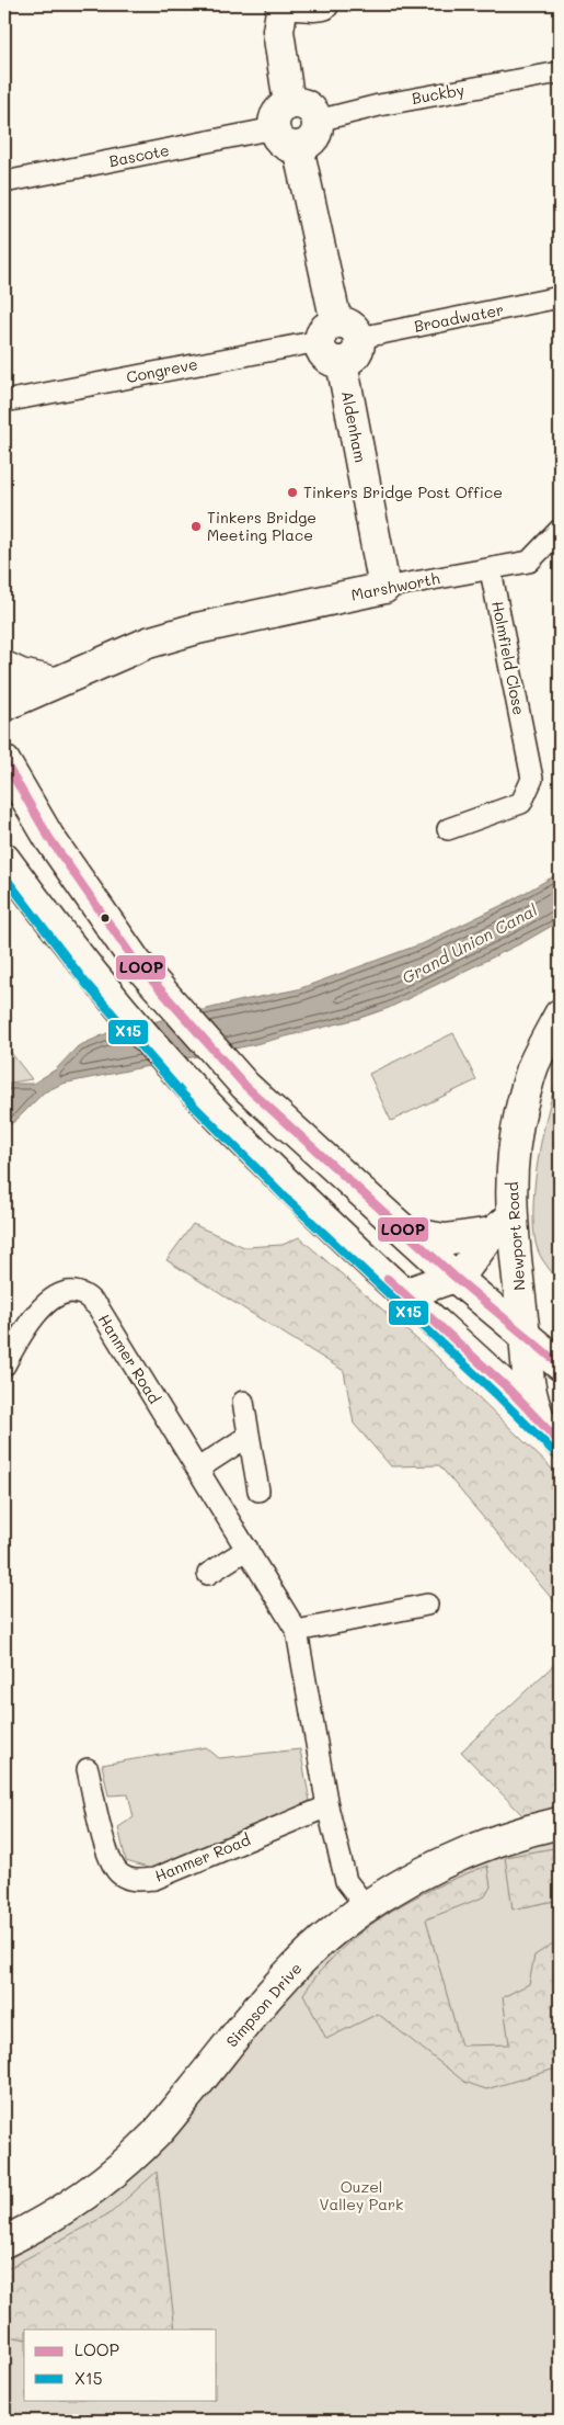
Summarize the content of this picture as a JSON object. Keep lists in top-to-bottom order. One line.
{"streets":{"street":["Buckby","Bascote","Broadwater","Congreve","Aldenham","Marshworth","Holmfield Close","Newport Road","Hanmer Road","Simpson Drive"]},"crossings":[["Buckby","Bascote"],["Buckby","Aldenham"],["Bascote","Aldenham"],["Broadwater","Congreve"],["Broadwater","Aldenham"],["Congreve","Aldenham"],["Aldenham","Marshworth"],["Marshworth","Holmfield Close"],["Hanmer Road","Simpson Drive"]],"water":["Grand Union Canal"],"parks":["Ouzel Valley Park"],"places":["Tinkers Bridge Post Office","Tinkers Bridge Meeting Place"],"lines":["transit line LOOP","transit line X15"],"legend":["LOOP","X15"]}
